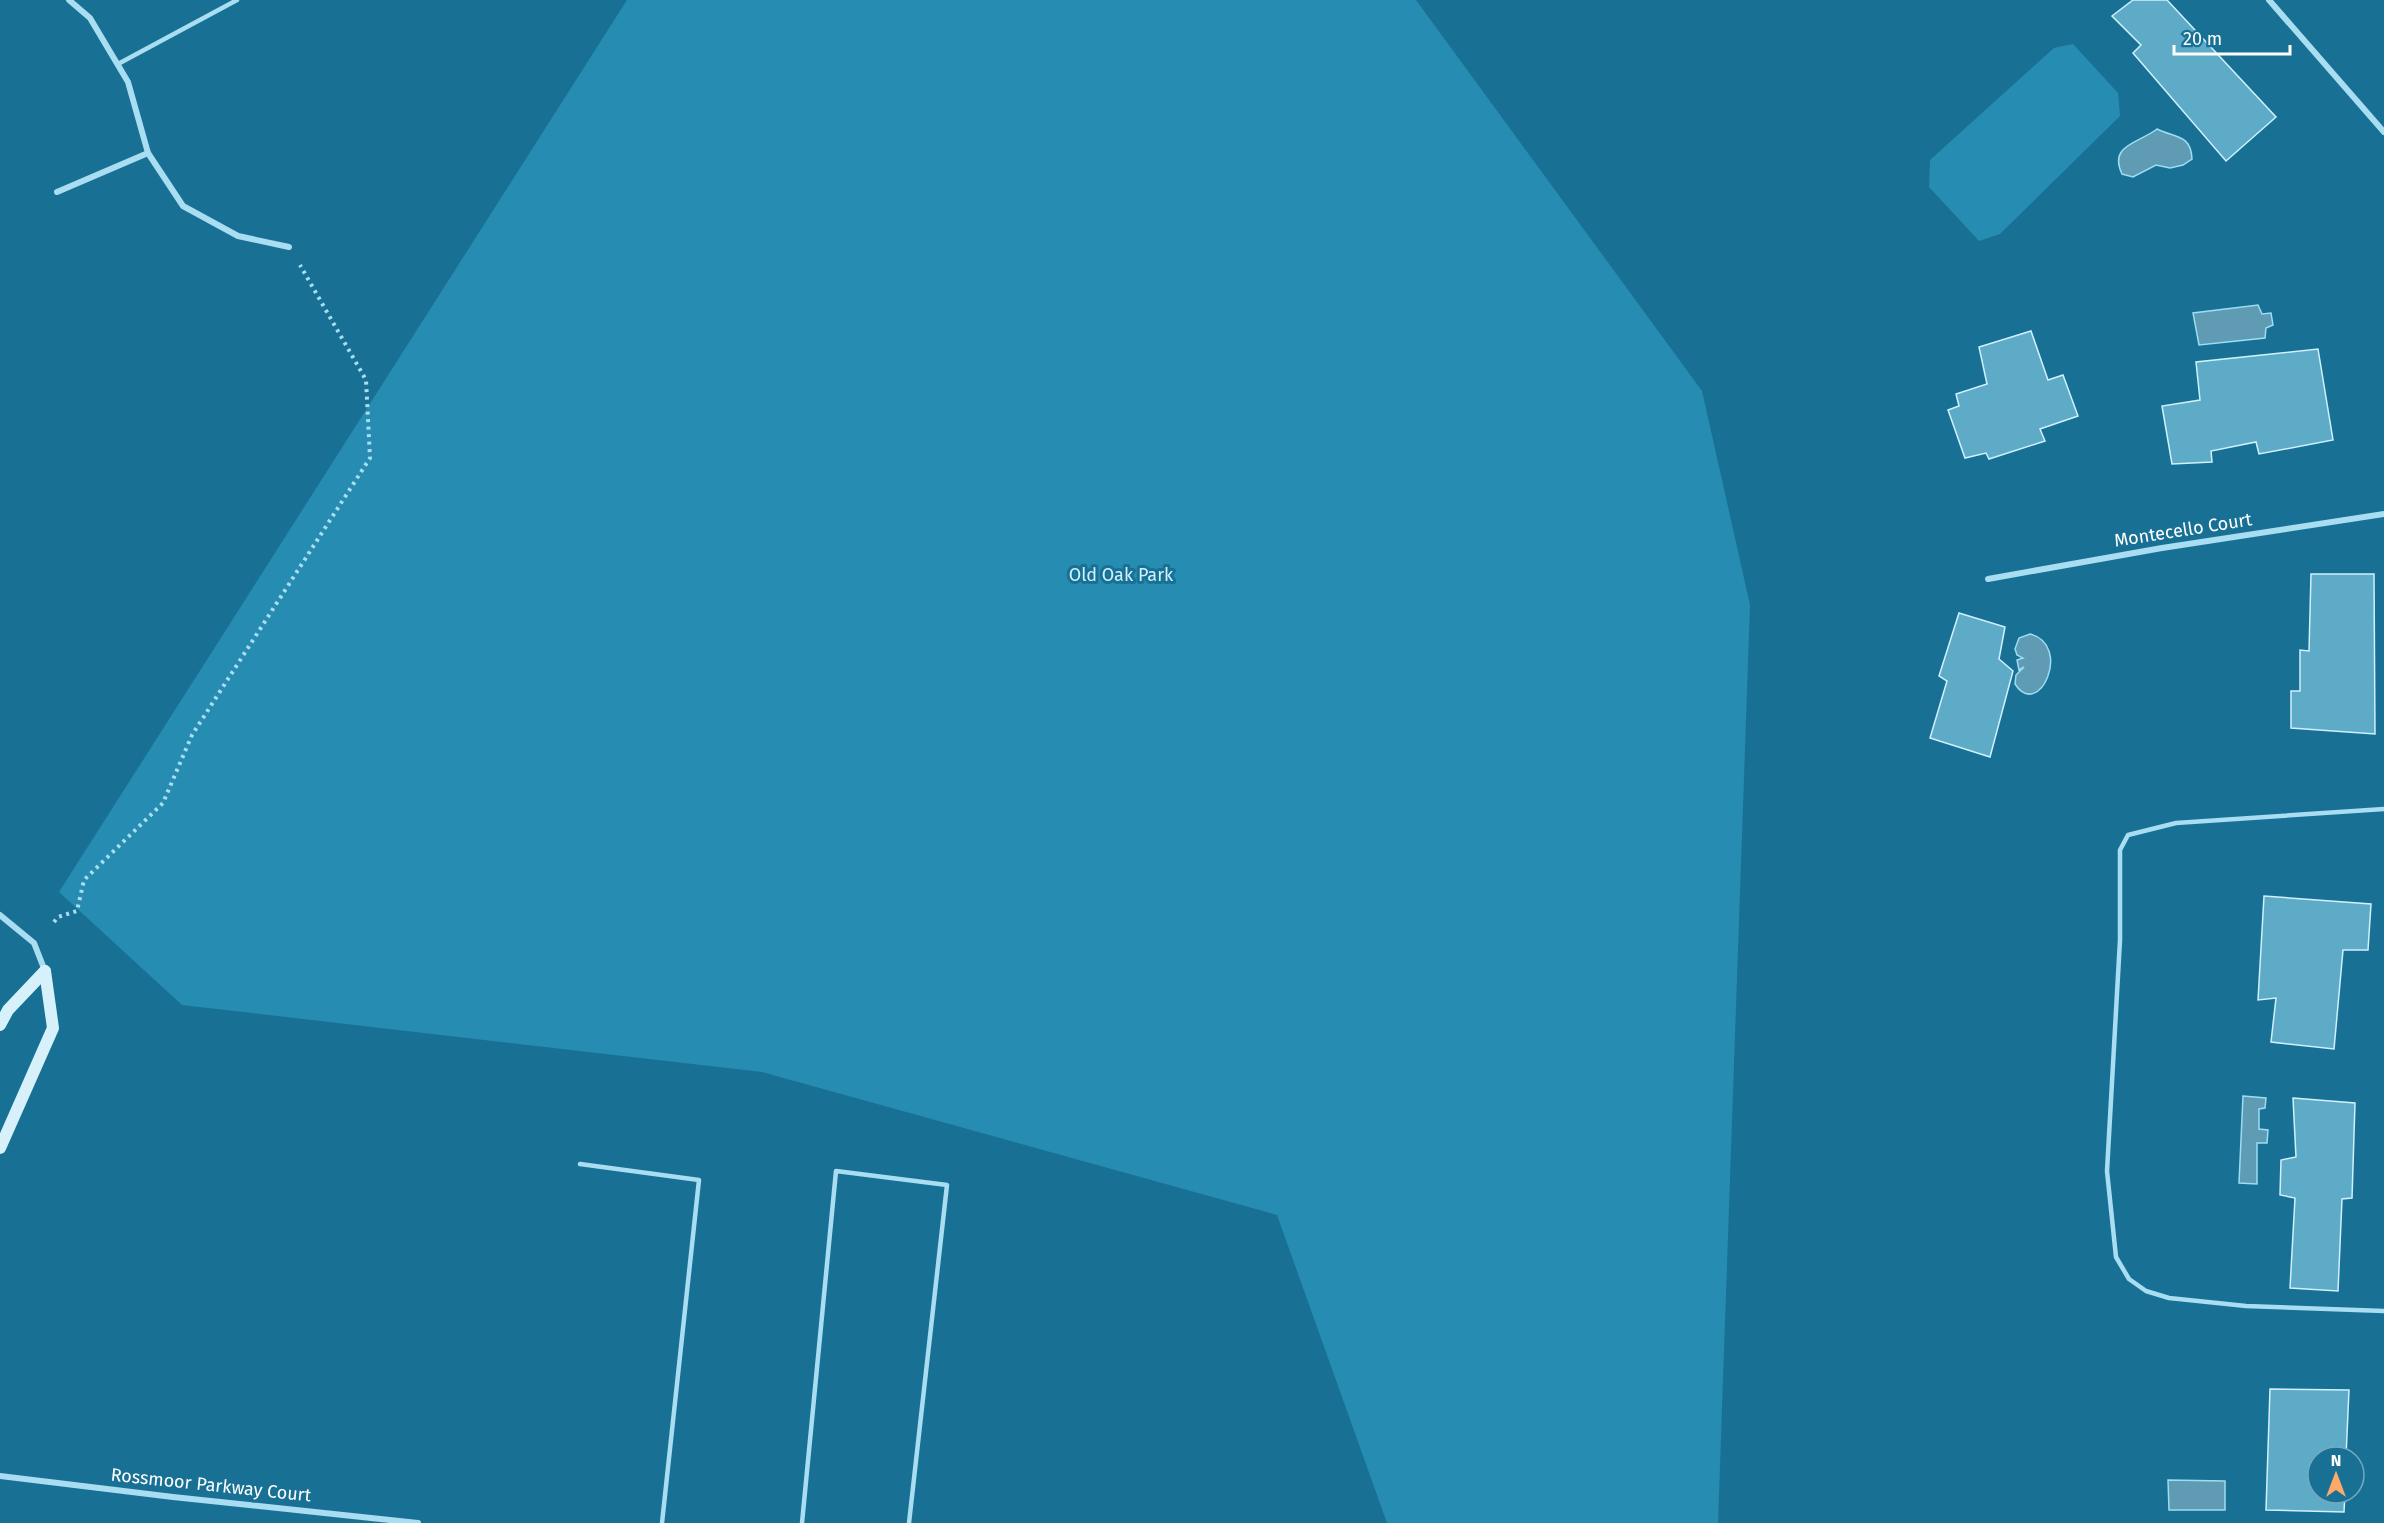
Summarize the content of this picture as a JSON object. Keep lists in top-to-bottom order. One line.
{"streets":{"street":["Montecello Court","Rossmoor Parkway Court"]},"parks":["Old Oak Park"],"scale_bar":"20 m","north":"top"}
